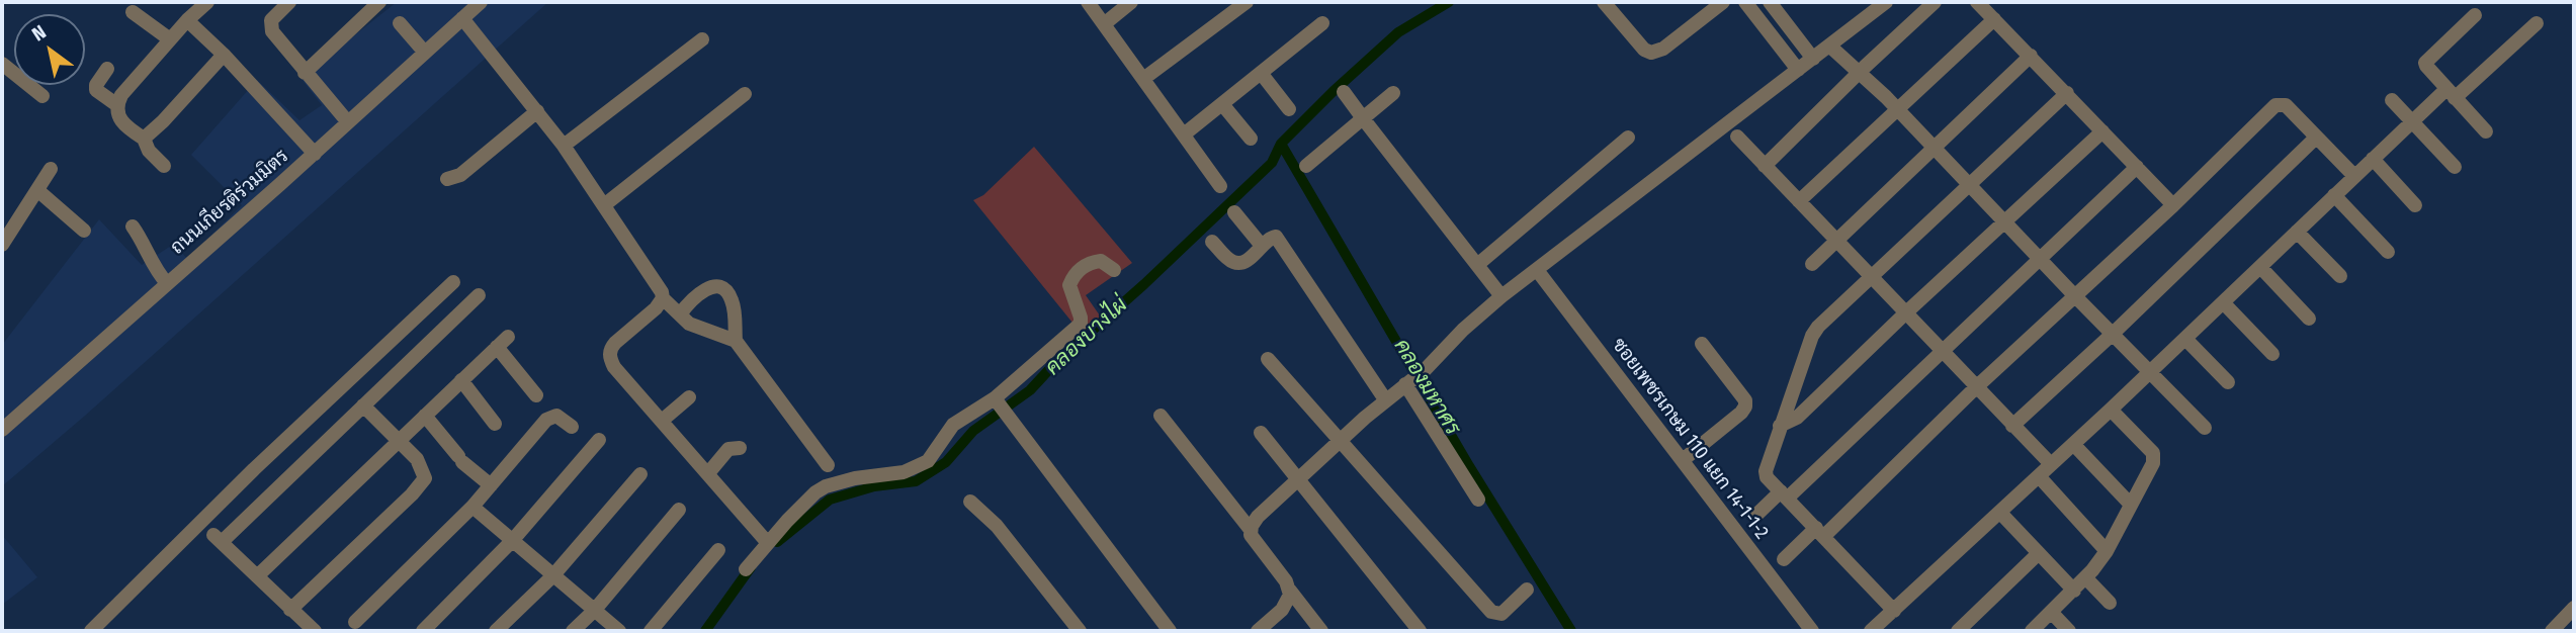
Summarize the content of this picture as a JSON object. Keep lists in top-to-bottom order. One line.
{"streets":{"street":["ถนนเกียรติร่วมมิตร","ซอยเพชรเกษม 110 แยก 14-1-1-2"]},"water":["คลองบางไผ่","คลองมหาศร"],"north":"top left"}
